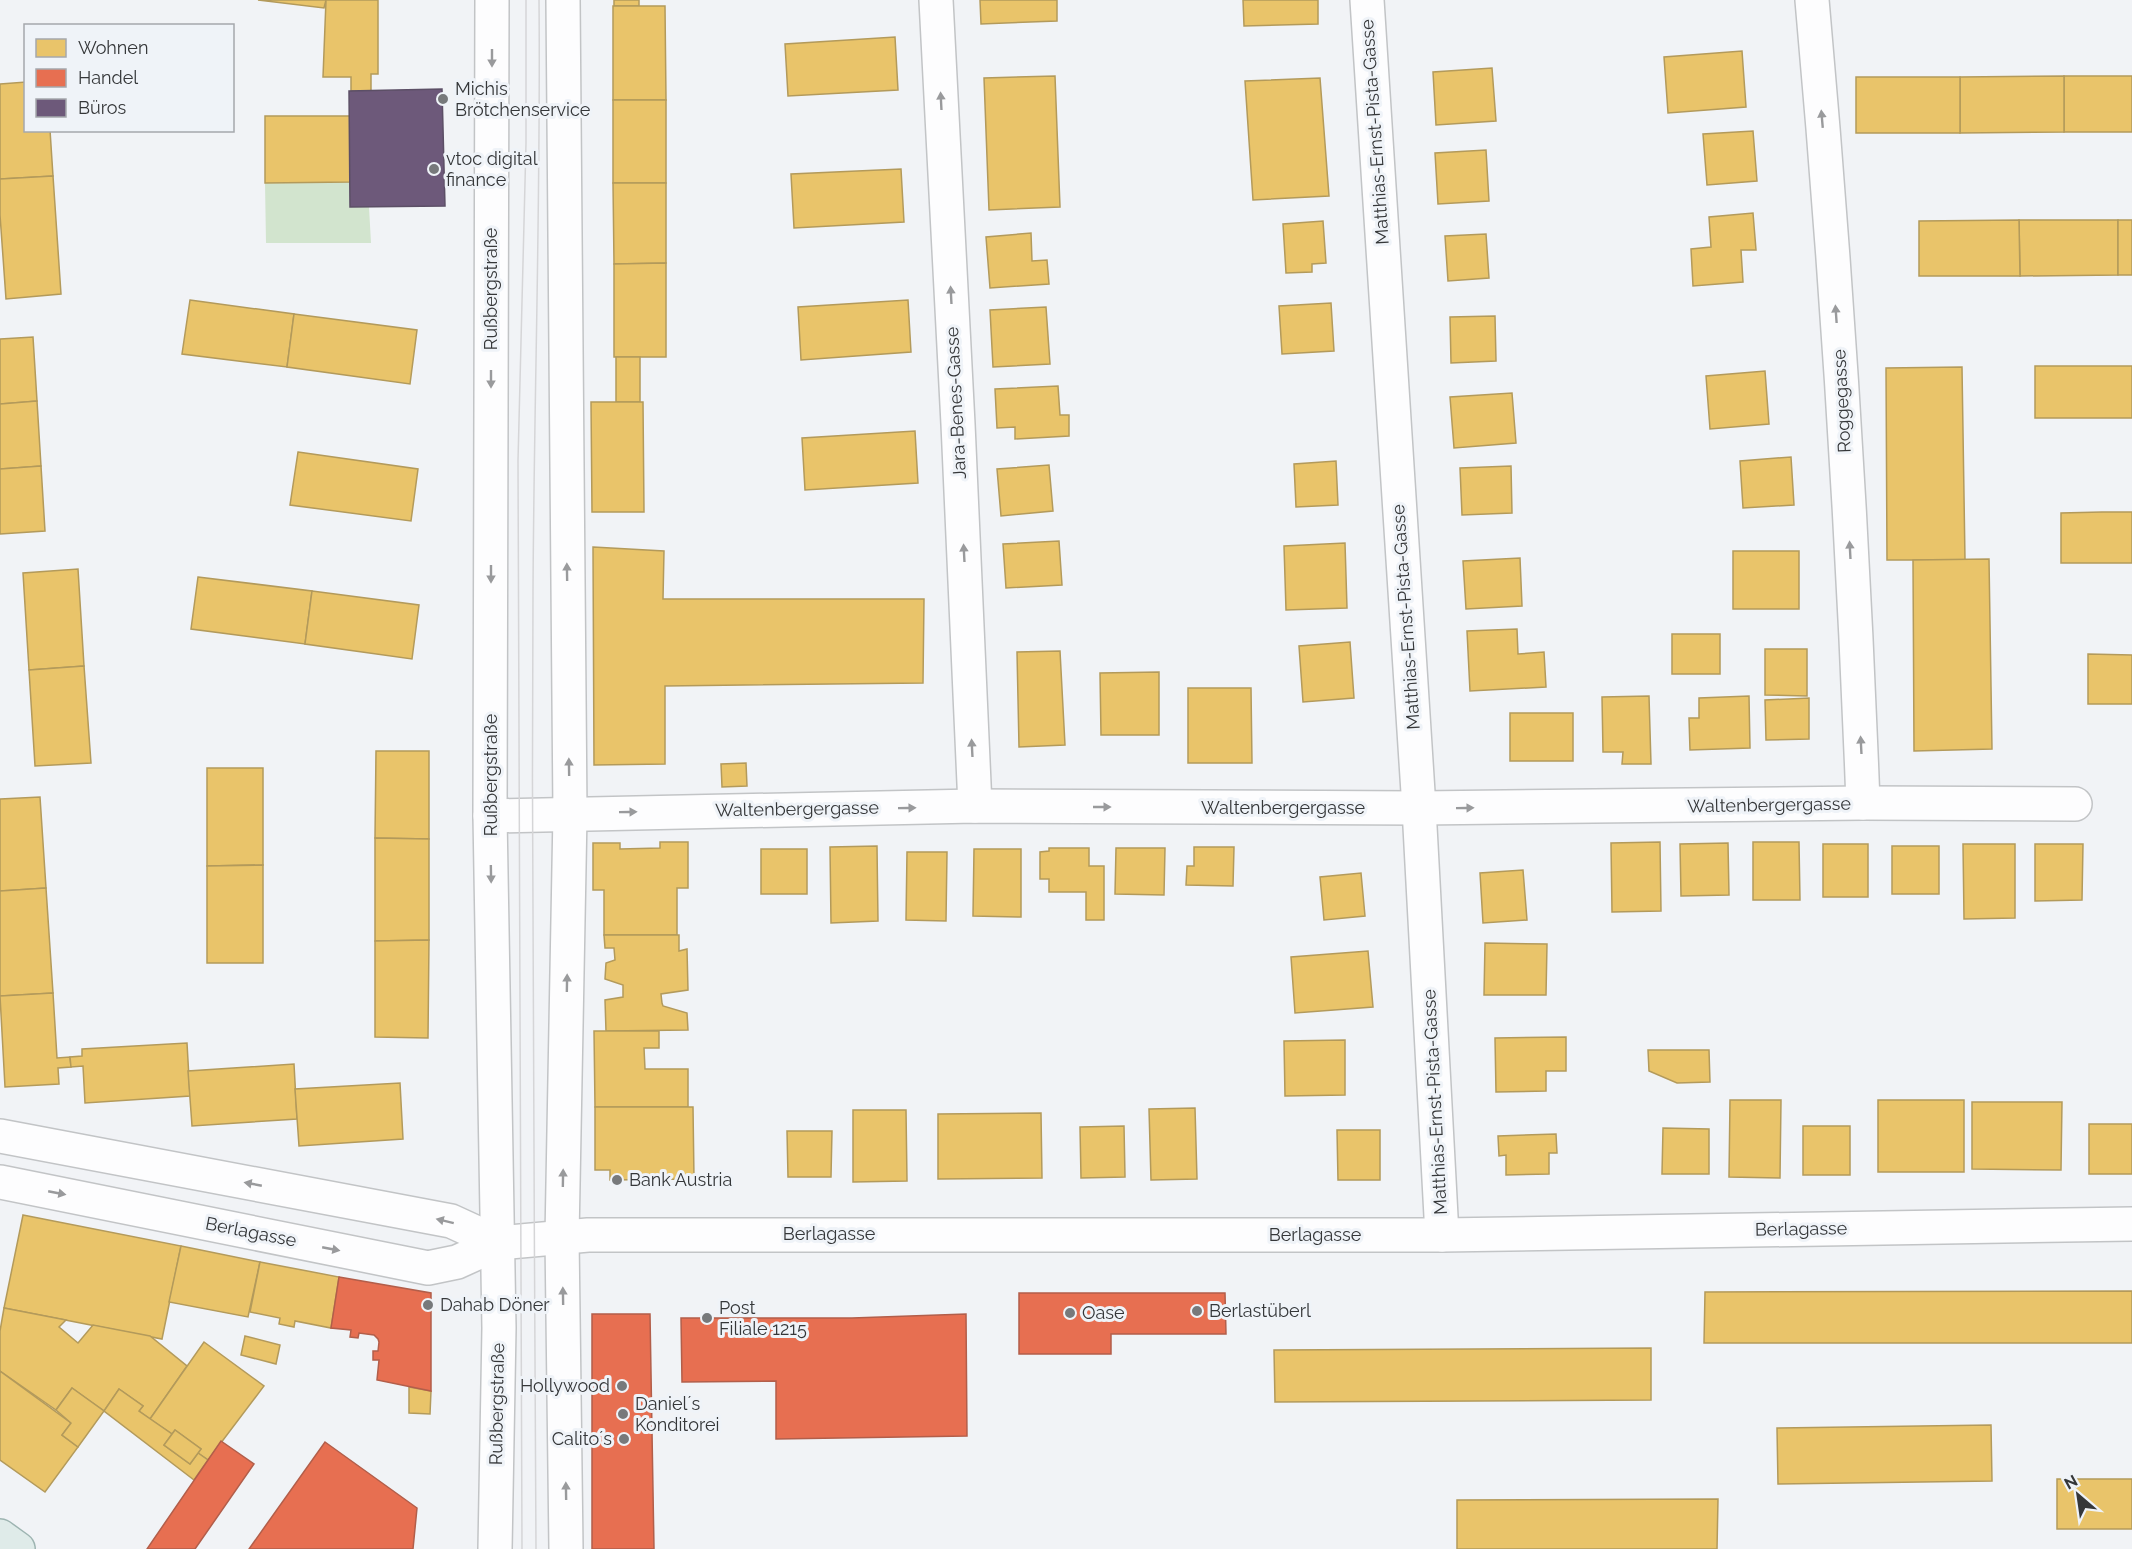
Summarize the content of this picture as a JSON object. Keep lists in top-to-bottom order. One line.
{"streets":{"street":["Matthias-Ernst-Pista-Gasse","Rußbergstraße","Roggegasse","Jara-Benes-Gasse","Waltenbergergasse","Berlagasse"]},"crossings":[["Matthias-Ernst-Pista-Gasse","Waltenbergergasse"],["Matthias-Ernst-Pista-Gasse","Berlagasse"],["Rußbergstraße","Waltenbergergasse"],["Rußbergstraße","Berlagasse"],["Roggegasse","Waltenbergergasse"],["Jara-Benes-Gasse","Waltenbergergasse"]],"one_way":["Roggegasse","Jara-Benes-Gasse","Waltenbergergasse"],"places":["Michis Brötchenservice","vtoc digital finance","Bank Austria","Dahab Döner","Berlastüberl","Oase","Post Filiale 1215","Hollywood","Daniel´s Konditorei","Calito´s"],"legend":["Wohnen","Handel","Büros"],"north":"top left"}
